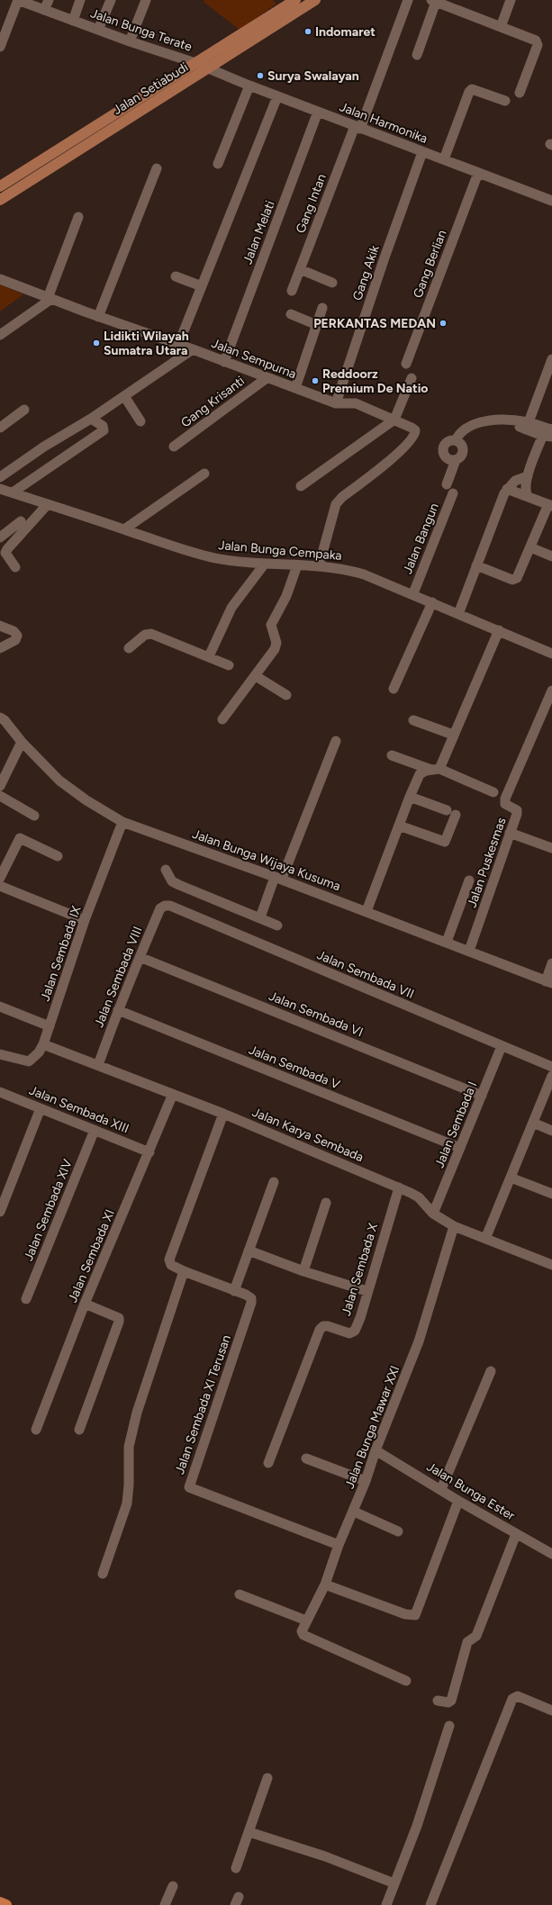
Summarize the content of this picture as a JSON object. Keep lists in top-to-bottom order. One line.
{"streets":{"main road":["Jalan Setiabudi"],"street":["Jalan Bunga Terate","Jalan Harmonika","Gang Intan","Jalan Melati","Gang Berlian","Gang Akik","Jalan Sempurna","Gang Krisanti","Jalan Bangun","Jalan Bunga Cempaka","Jalan Bunga Wijaya Kusuma","Jalan Puskesmas","Jalan Sembada IX","Jalan Sembada VII","Jalan Sembada VIII","Jalan Sembada VI","Jalan Sembada V","Jalan Sembada XIII","Jalan Sembada I","Jalan Karya Sembada","Jalan Sembada XIV","Jalan Sembada XI","Jalan Sembada X","Jalan Sembada XI Terusan","Jalan Bunga Mawar XXI","Jalan Bunga Ester"]},"crossings":[["Jalan Bunga Terate","Jalan Setiabudi"],["Jalan Bunga Terate","Jalan Harmonika"],["Jalan Setiabudi","Jalan Harmonika"],["Jalan Harmonika","Gang Intan"],["Jalan Harmonika","Jalan Melati"],["Jalan Harmonika","Gang Berlian"],["Jalan Harmonika","Gang Akik"],["Jalan Melati","Jalan Sempurna"],["Gang Akik","Jalan Sempurna"],["Jalan Sempurna","Gang Krisanti"],["Jalan Sempurna","Jalan Bunga Cempaka"],["Jalan Bangun","Jalan Bunga Cempaka"],["Jalan Bunga Wijaya Kusuma","Jalan Puskesmas"],["Jalan Bunga Wijaya Kusuma","Jalan Sembada IX"],["Jalan Sembada IX","Jalan Karya Sembada"],["Jalan Sembada VII","Jalan Sembada VIII"],["Jalan Sembada VII","Jalan Sembada I"],["Jalan Sembada VIII","Jalan Sembada VI"],["Jalan Sembada VIII","Jalan Sembada V"],["Jalan Sembada VIII","Jalan Karya Sembada"],["Jalan Sembada VI","Jalan Sembada I"],["Jalan Sembada V","Jalan Sembada I"],["Jalan Sembada XIII","Jalan Sembada XIV"],["Jalan Sembada XIII","Jalan Sembada XI"],["Jalan Sembada I","Jalan Karya Sembada"],["Jalan Karya Sembada","Jalan Sembada XI"],["Jalan Karya Sembada","Jalan Sembada X"],["Jalan Karya Sembada","Jalan Bunga Mawar XXI"],["Jalan Sembada XI Terusan","Jalan Bunga Mawar XXI"],["Jalan Bunga Mawar XXI","Jalan Bunga Ester"]],"places":["Indomaret","Surya Swalayan","PERKANTAS MEDAN","Lidikti Wilayah Sumatra Utara","Reddoorz Premium De Natio"]}
